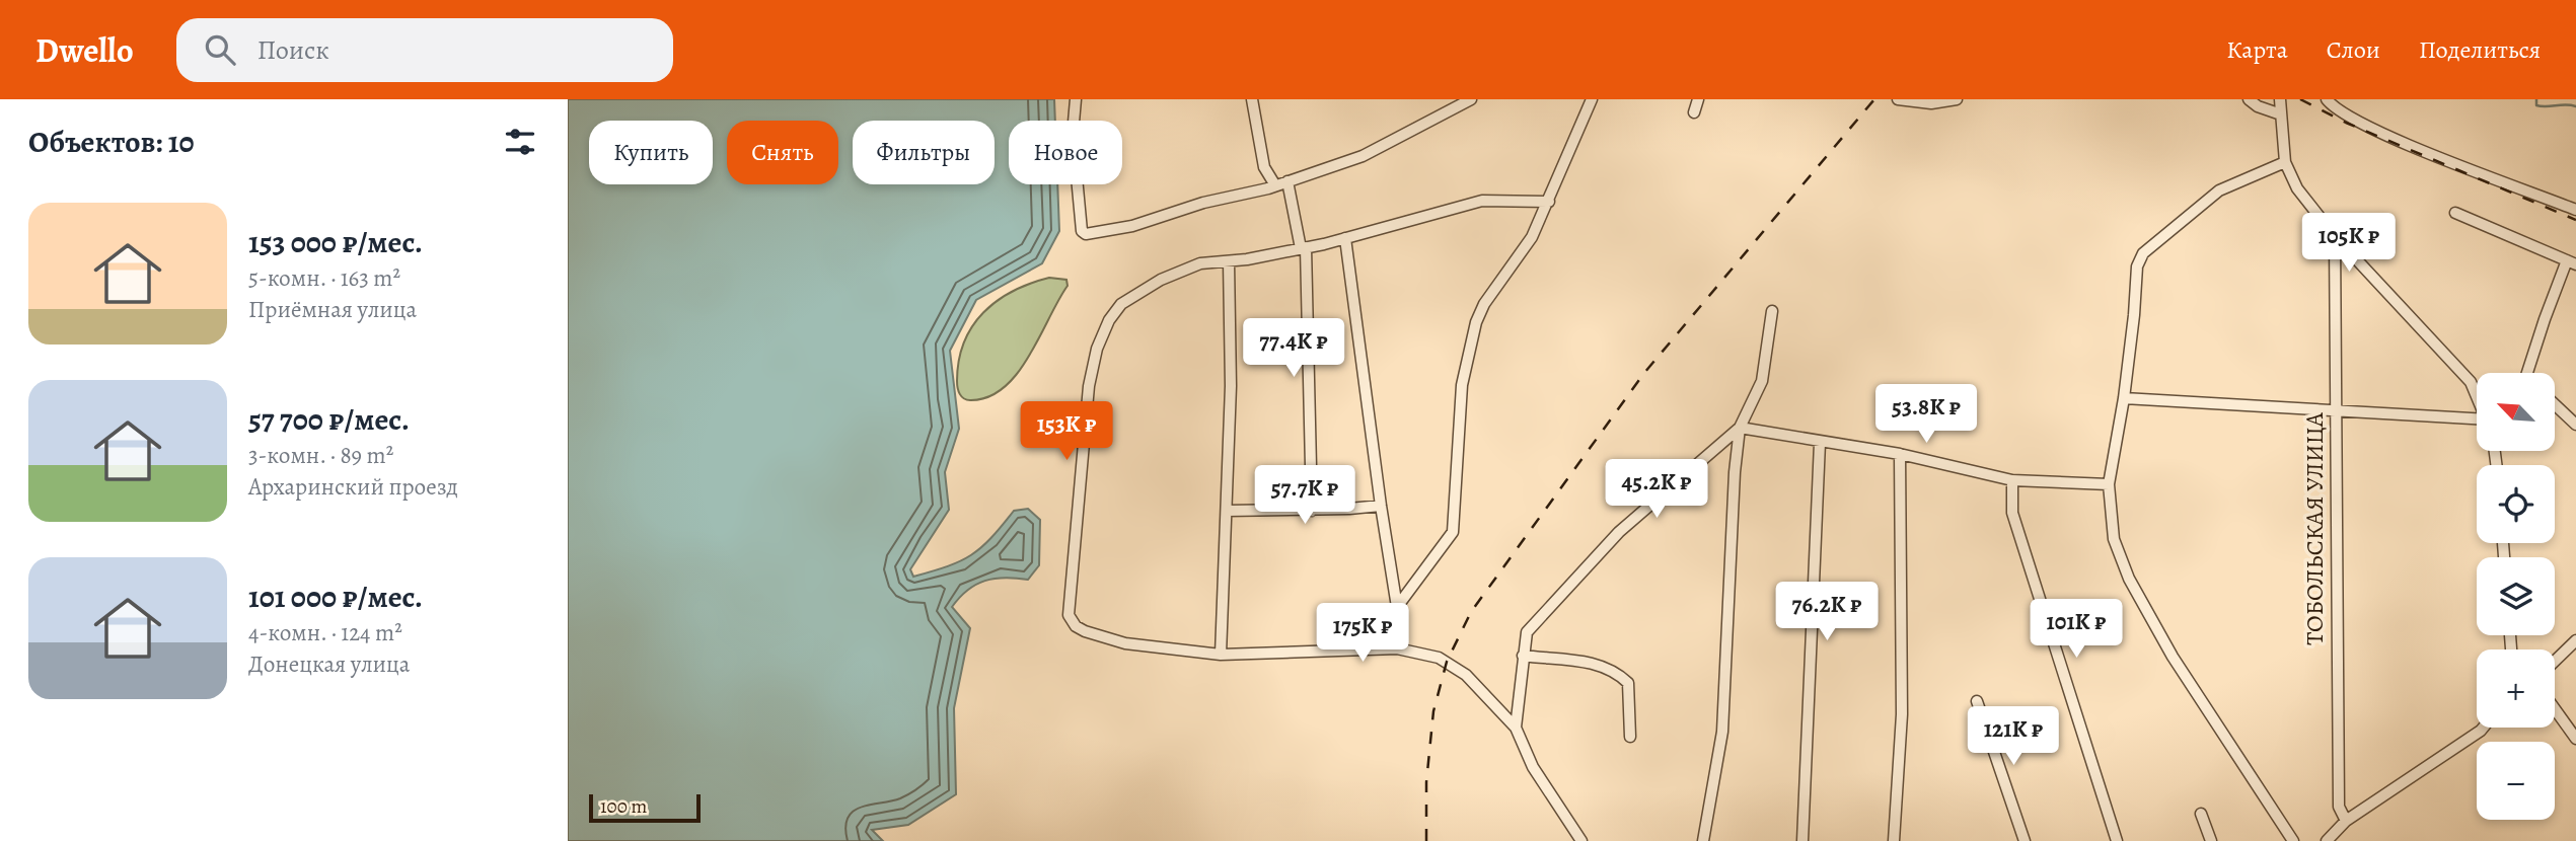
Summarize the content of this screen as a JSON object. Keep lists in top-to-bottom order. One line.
{"streets":{"street":["ТОБОЛЬСКАЯ УЛИЦА"]},"scale_bar":"100 m","north":"top left","page":{"header":"Dwello","search":"Поиск","nav":["Карта","Слои","Поделиться"],"heading":"Объектов: 10","chip":["Купить","Снять","Фильтры","Новое"],"list":[{"name":"153 000 ₽/мес.","note":"5-комн. · 163 m² · Приёмная улица"},{"name":"57 700 ₽/мес.","note":"3-комн. · 89 m² · Архаринский проезд"},{"name":"101 000 ₽/мес.","note":"4-комн. · 124 m² · Донецкая улица"}],"price":["105K ₽","77.4K ₽","53.8K ₽","153K ₽","45.2K ₽","57.7K ₽","76.2K ₽","101K ₽","175K ₽","121K ₽"],"map_buttons":["+","−"],"scale":"100 m"}}
